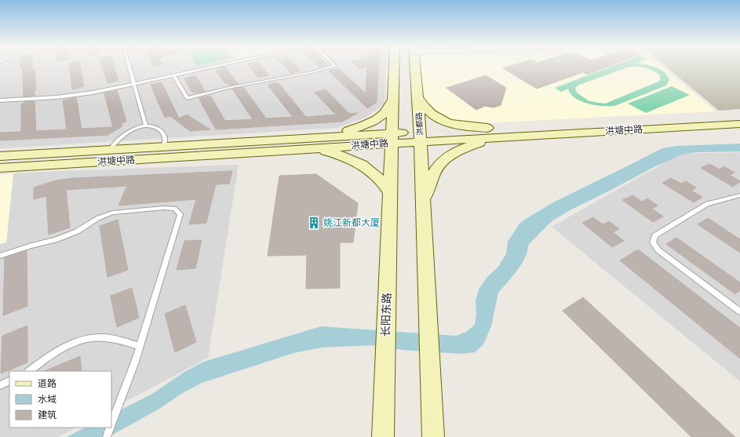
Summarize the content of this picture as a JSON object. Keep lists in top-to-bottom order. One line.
{"streets":{"main road":["洪都路","洪塘中路","长阳东路"]},"crossings":[["洪都路","洪塘中路"]],"places":{"building":["姚江新都大厦"]},"legend":["道路","水域","建筑"]}
